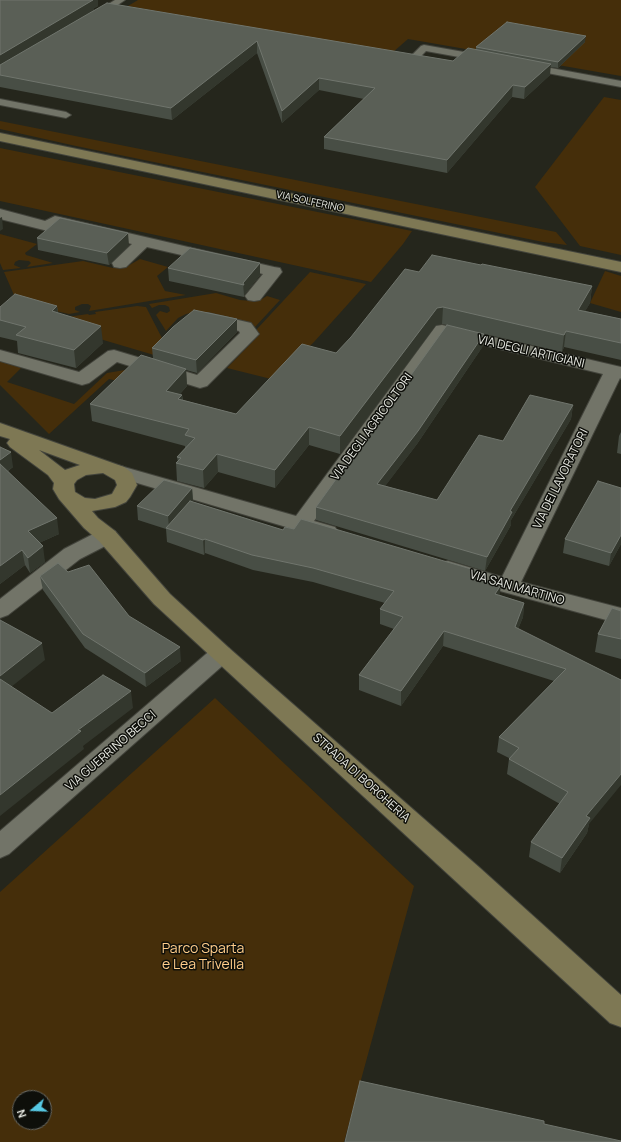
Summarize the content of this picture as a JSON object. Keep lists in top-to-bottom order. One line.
{"streets":{"street":["VIA SOLFERINO","VIA DEGLI ARTIGIANI","VIA DEGLI AGRICOLTORI","VIA DEI LAVORATORI","VIA SAN MARTINO","VIA GUERRINO BECCI","STRADA DI BORGHERIA"]},"crossings":[["VIA DEGLI ARTIGIANI","VIA DEGLI AGRICOLTORI"],["VIA DEGLI ARTIGIANI","VIA DEI LAVORATORI"],["VIA DEI LAVORATORI","VIA SAN MARTINO"],["VIA GUERRINO BECCI","STRADA DI BORGHERIA"]],"parks":["Parco Sparta e Lea Trivella"],"north":"left"}
